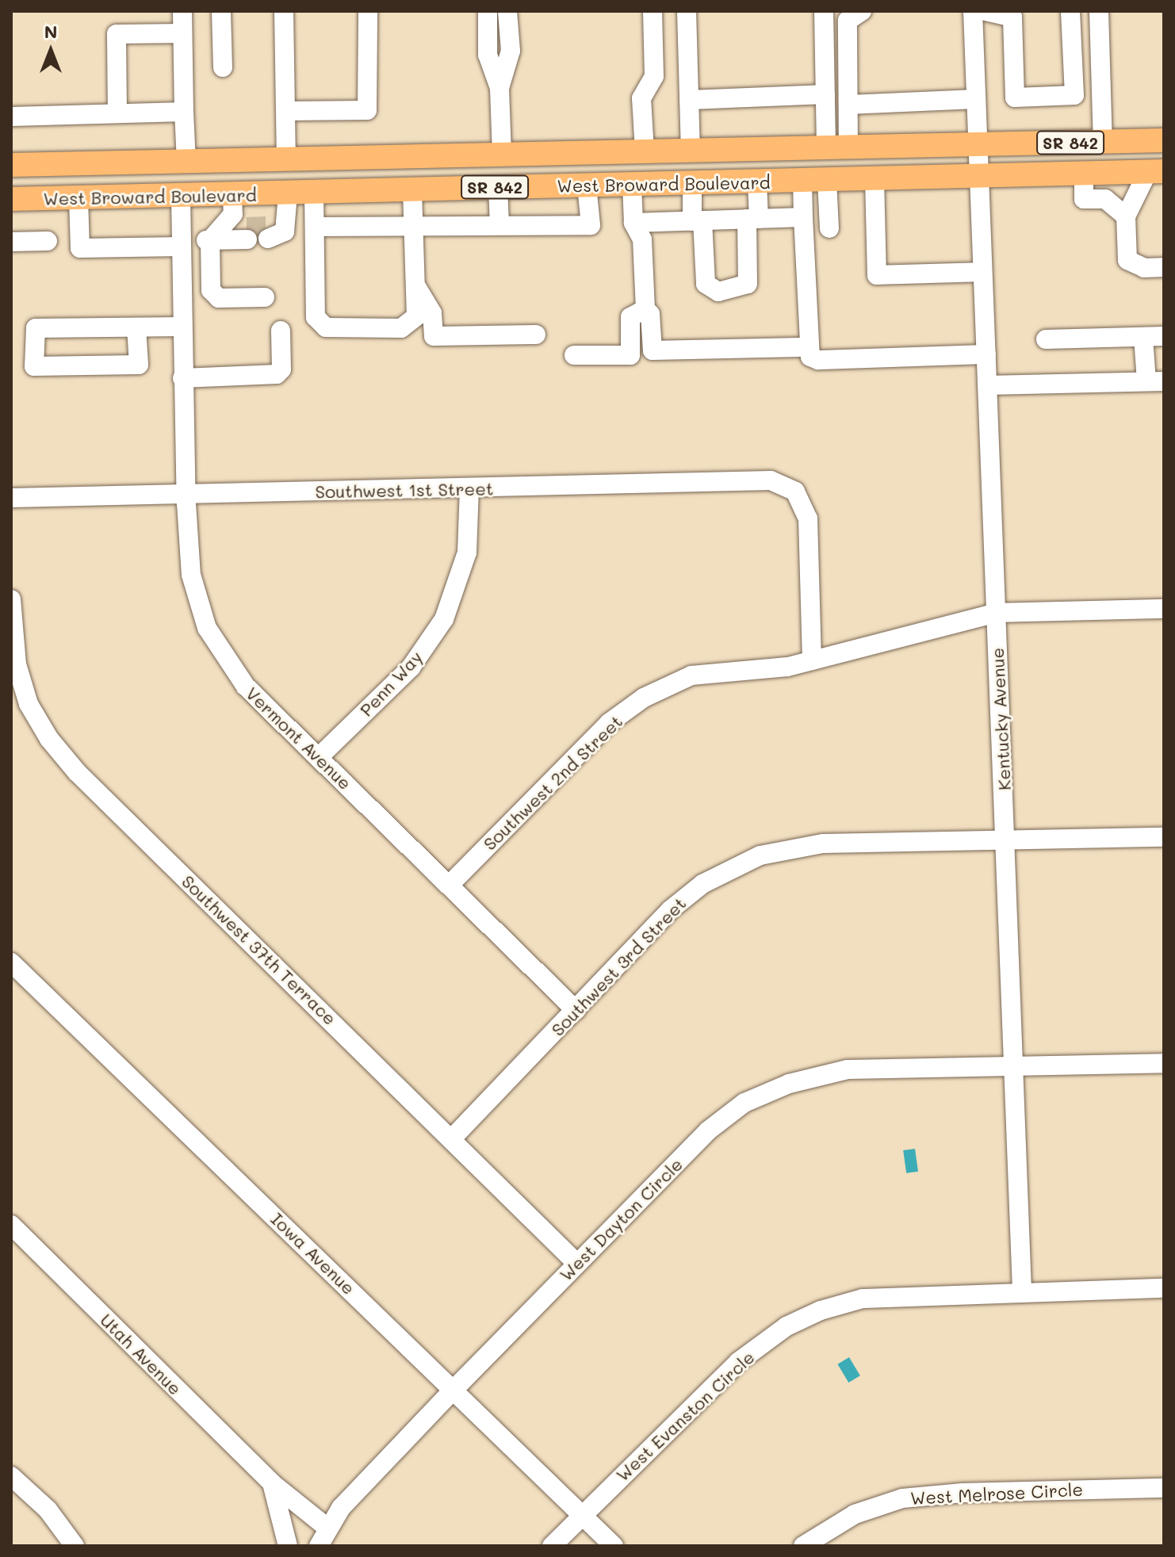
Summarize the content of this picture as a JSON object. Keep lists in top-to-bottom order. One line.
{"streets":{"main road":["SR 842","West Broward Boulevard"],"street":["Southwest 1st Street","Penn Way","Kentucky Avenue","Vermont Avenue","Southwest 2nd Street","Southwest 37th Terrace","Southwest 3rd Street","West Dayton Circle","Iowa Avenue","Utah Avenue","West Evanston Circle","West Melrose Circle"]},"crossings":[["West Broward Boulevard","Kentucky Avenue"],["West Broward Boulevard","Vermont Avenue"],["Southwest 1st Street","Penn Way"],["Southwest 1st Street","Vermont Avenue"],["Southwest 1st Street","Southwest 2nd Street"],["Penn Way","Vermont Avenue"],["Kentucky Avenue","Southwest 2nd Street"],["Kentucky Avenue","Southwest 3rd Street"],["Kentucky Avenue","West Dayton Circle"],["Kentucky Avenue","West Evanston Circle"],["Vermont Avenue","Southwest 2nd Street"],["Vermont Avenue","Southwest 3rd Street"],["Southwest 37th Terrace","Southwest 3rd Street"],["Southwest 37th Terrace","West Dayton Circle"],["West Dayton Circle","Iowa Avenue"],["West Dayton Circle","Utah Avenue"],["Iowa Avenue","West Evanston Circle"]],"north":"top"}
